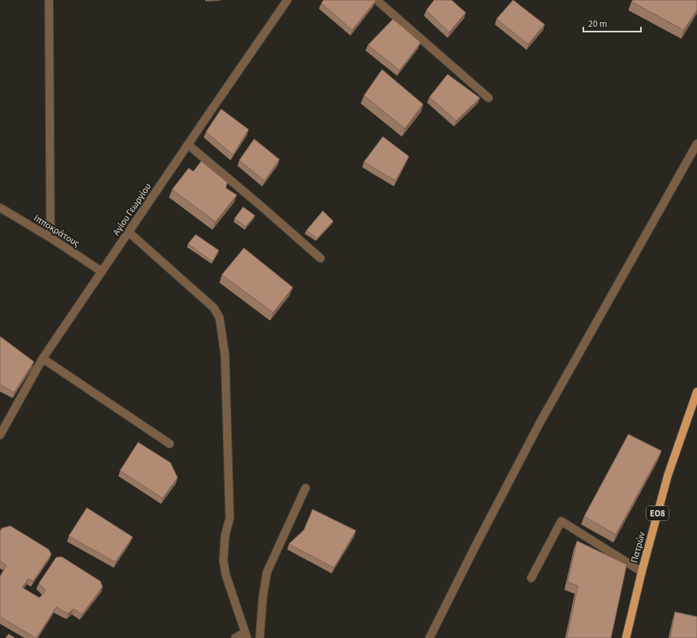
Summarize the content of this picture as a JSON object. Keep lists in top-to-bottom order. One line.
{"streets":{"main road":["ΕΟ8","Πατρών"],"street":["Αγίου Γεωργίου","Ιπποκράτους"]},"crossings":[["Αγίου Γεωργίου","Ιπποκράτους"]],"scale_bar":"20 m"}
